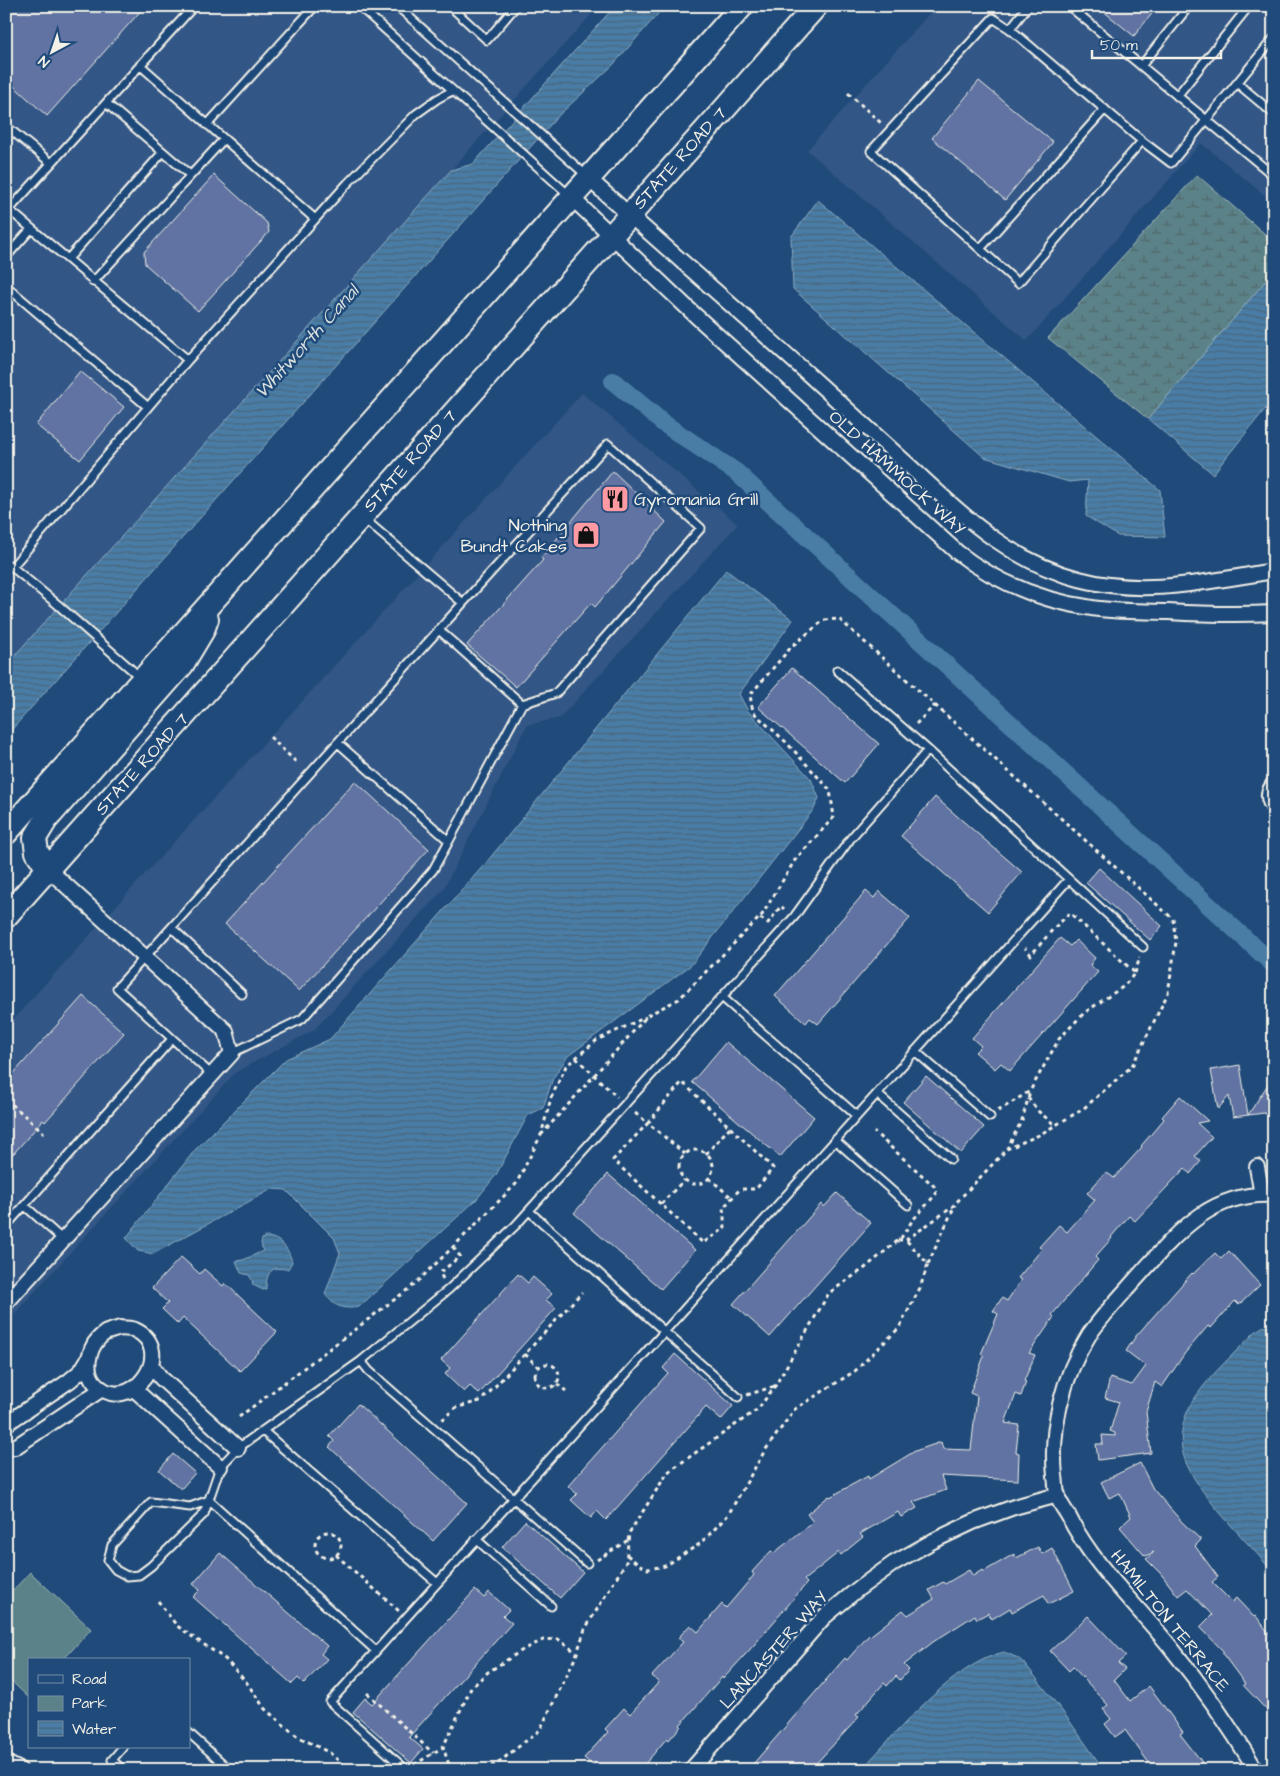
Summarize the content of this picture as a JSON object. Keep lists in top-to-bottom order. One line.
{"streets":{"main road":["STATE ROAD 7"],"street":["OLD HAMMOCK WAY","HAMILTON TERRACE","LANCASTER WAY"]},"crossings":[["STATE ROAD 7","OLD HAMMOCK WAY"],["HAMILTON TERRACE","LANCASTER WAY"]],"water":["Whitworth Canal"],"places":{"restaurant":["Gyromania Grill"],"shop":["Nothing Bundt Cakes"]},"legend":["Road","Park","Water"],"scale_bar":"50 m","north":"bottom left"}
